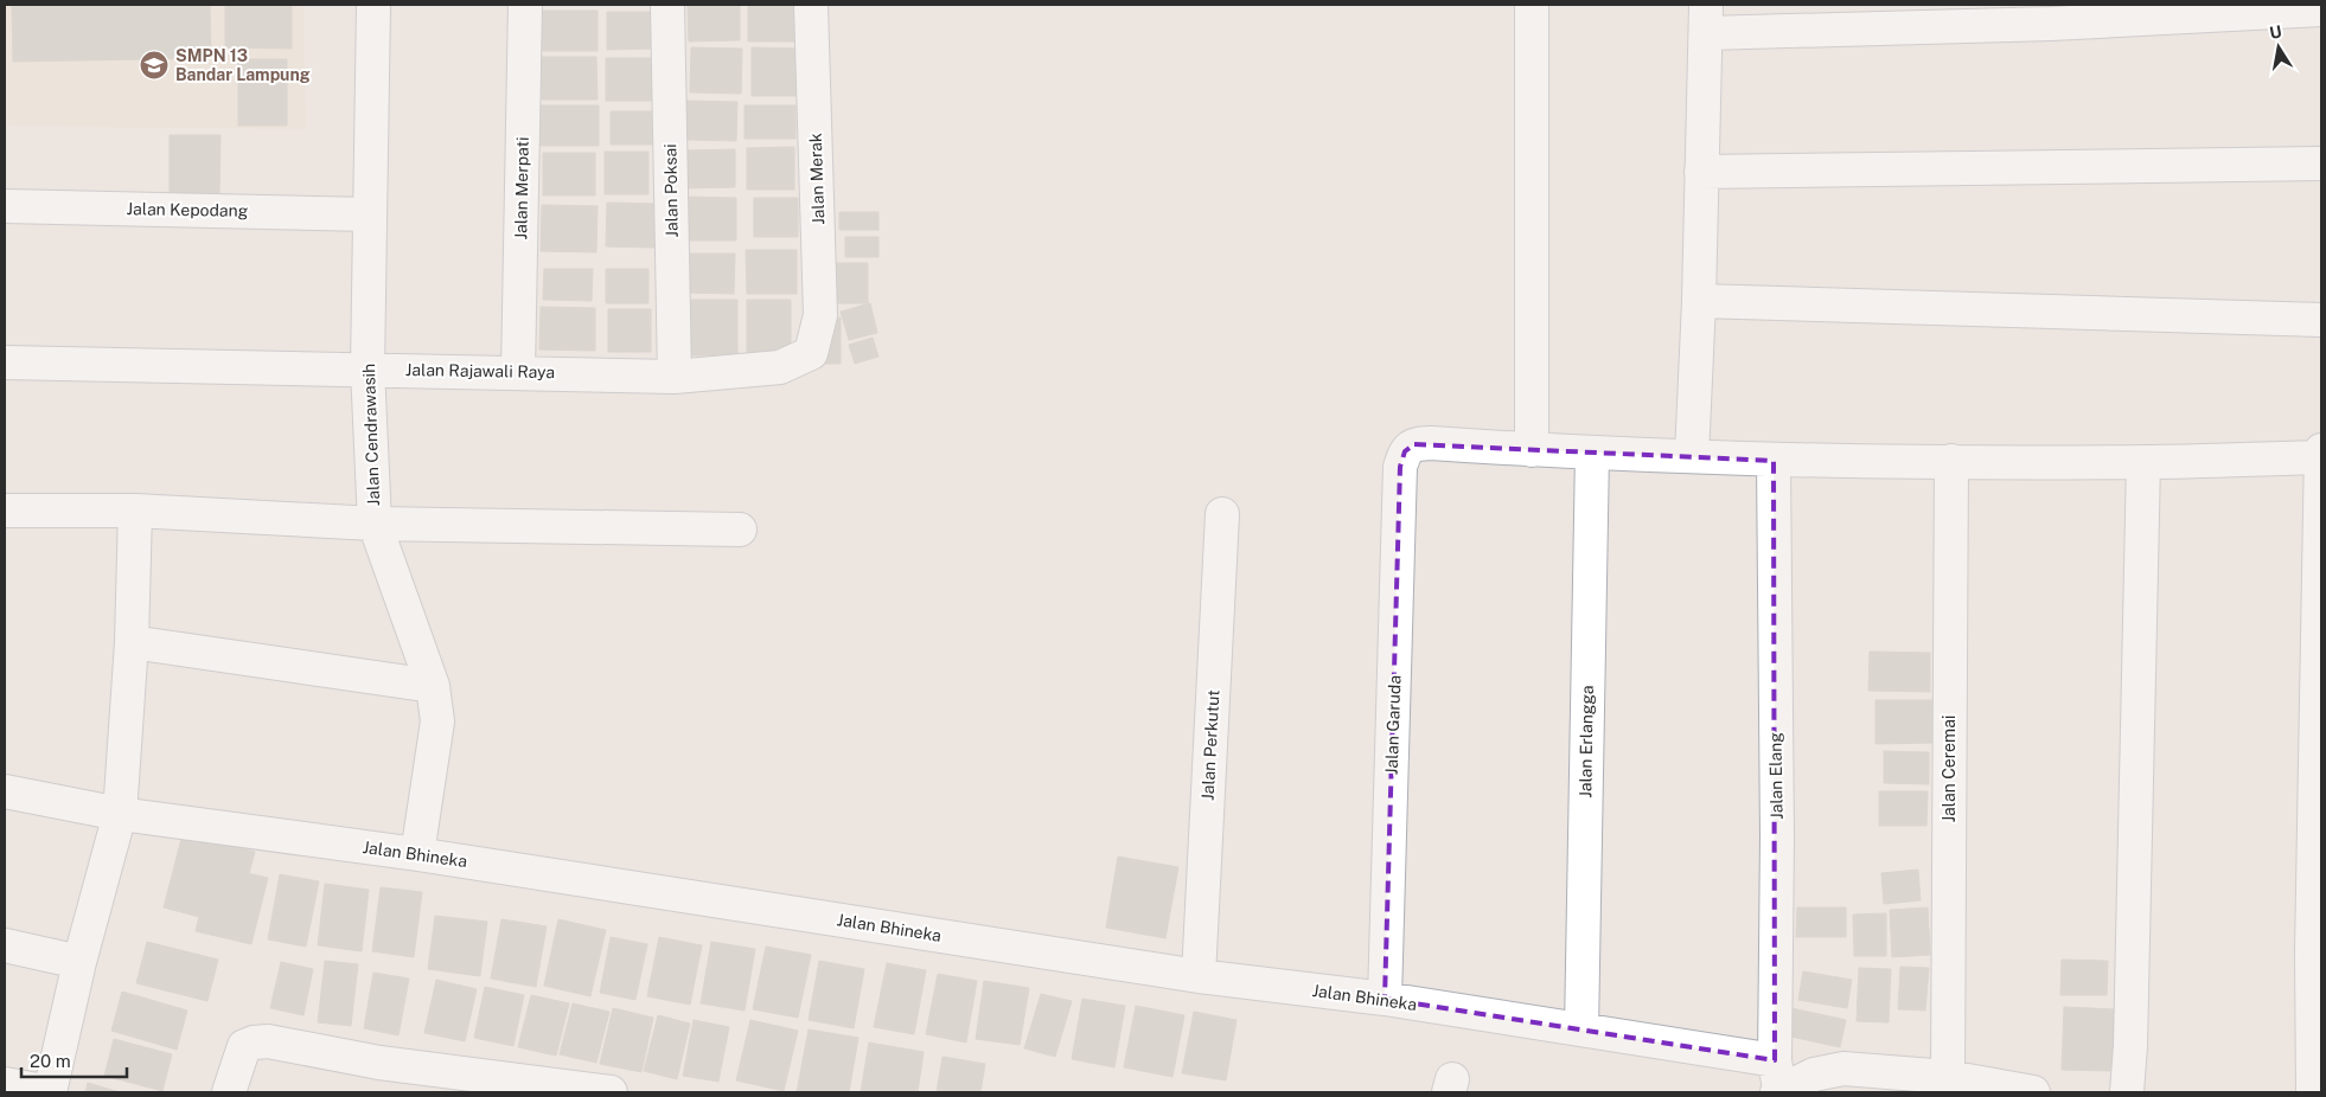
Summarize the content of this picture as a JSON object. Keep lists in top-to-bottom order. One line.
{"streets":{"street":["Jalan Merak","Jalan Merpati","Jalan Poksai","Jalan Kepodang","Jalan Rajawali Raya","Jalan Cendrawasih","Jalan Garuda","Jalan Erlangga","Jalan Perkutut","Jalan Ceremai","Jalan Elang","Jalan Bhineka"]},"crossings":[["Jalan Merak","Jalan Rajawali Raya"],["Jalan Merpati","Jalan Rajawali Raya"],["Jalan Poksai","Jalan Rajawali Raya"],["Jalan Kepodang","Jalan Cendrawasih"],["Jalan Rajawali Raya","Jalan Cendrawasih"],["Jalan Cendrawasih","Jalan Bhineka"],["Jalan Garuda","Jalan Bhineka"],["Jalan Erlangga","Jalan Bhineka"],["Jalan Perkutut","Jalan Bhineka"],["Jalan Elang","Jalan Bhineka"]],"places":{"school or university":["SMPN 13 Bandar Lampung"]},"scale_bar":"20 m","north":"top"}
